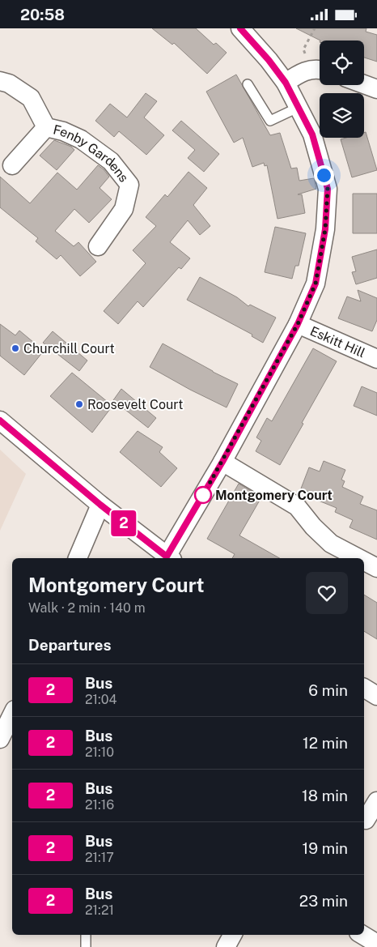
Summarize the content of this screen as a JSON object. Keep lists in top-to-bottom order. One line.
{"streets":{"street":["Fenby Gardens","Eskitt Hill"]},"places":["Churchill Court","Roosevelt Court","Montgomery Court"],"lines":["bus line 2"],"page":{"status":"20:58","on_map":"2","heading":[["Montgomery Court","Walk · 2 min · 140 m"],"Departures"],"list":[{"mark":"2","name":"Bus","note":"21:04","value":"6 min"},{"mark":"2","name":"Bus","note":"21:10","value":"12 min"},{"mark":"2","name":"Bus","note":"21:16","value":"18 min"},{"mark":"2","name":"Bus","note":"21:17","value":"19 min"},{"mark":"2","name":"Bus","note":"21:21","value":"23 min"}]}}
